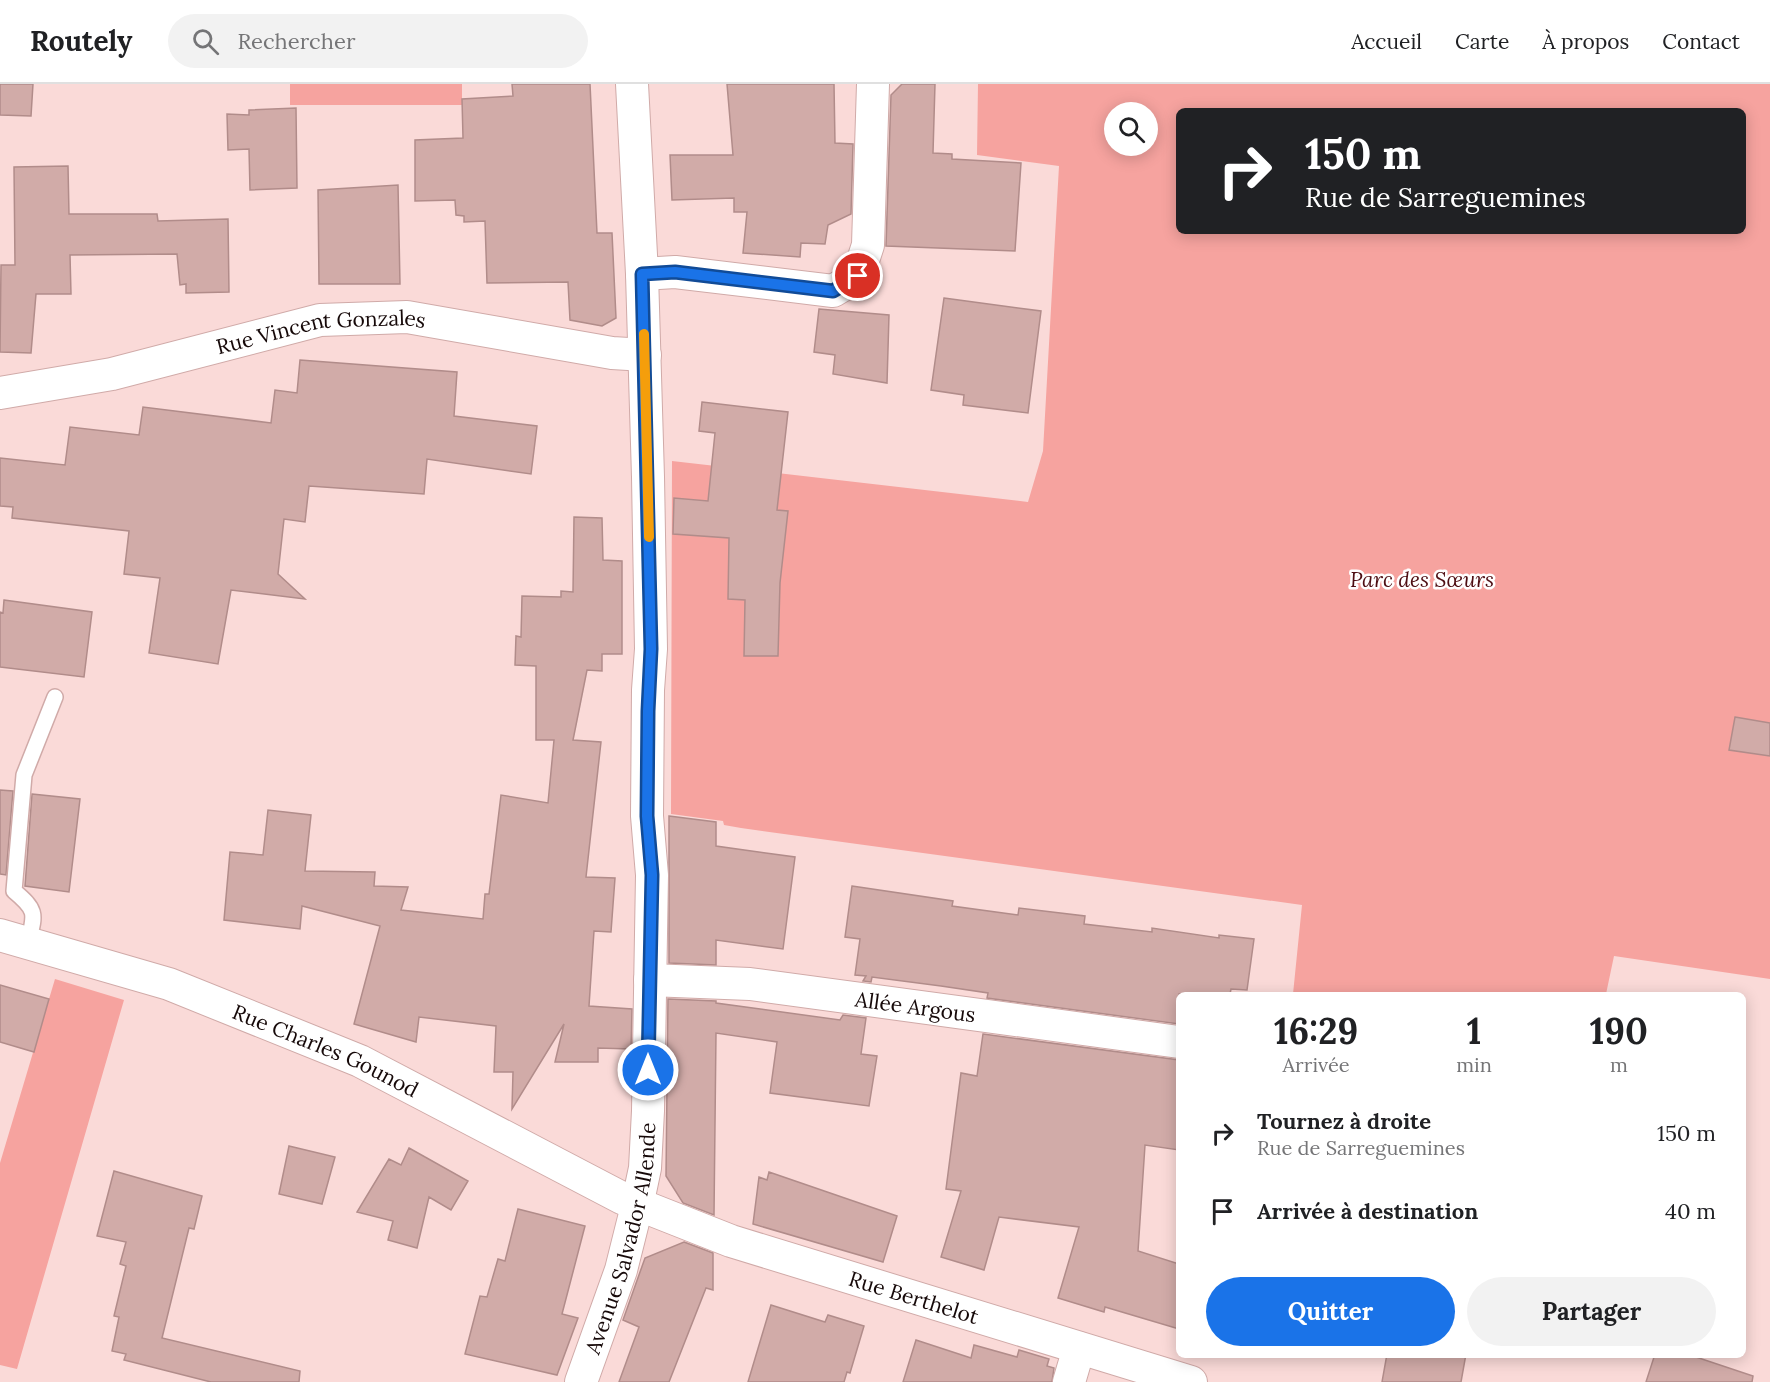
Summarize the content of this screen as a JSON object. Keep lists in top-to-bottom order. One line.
{"streets":{"street":["Rue Vincent Gonzales","Allée Argous","Rue Charles Gounod","Avenue Salvador Allende","Rue Berthelot"]},"crossings":[["Rue Vincent Gonzales","Avenue Salvador Allende"],["Allée Argous","Avenue Salvador Allende"],["Rue Charles Gounod","Avenue Salvador Allende"],["Rue Charles Gounod","Rue Berthelot"],["Avenue Salvador Allende","Rue Berthelot"]],"parks":["Parc des Sœurs"],"page":{"header":"Routely","search":"Rechercher","nav":["Accueil","Carte","À propos","Contact"],"turn":["150 m","Rue de Sarreguemines"],"eta":["16:29","Arrivée","1","min","190","m"],"list":[{"name":"Tournez à droite","note":"Rue de Sarreguemines","value":"150 m"},{"name":"Arrivée à destination","value":"40 m"}],"buttons":["Quitter","Partager"]}}
